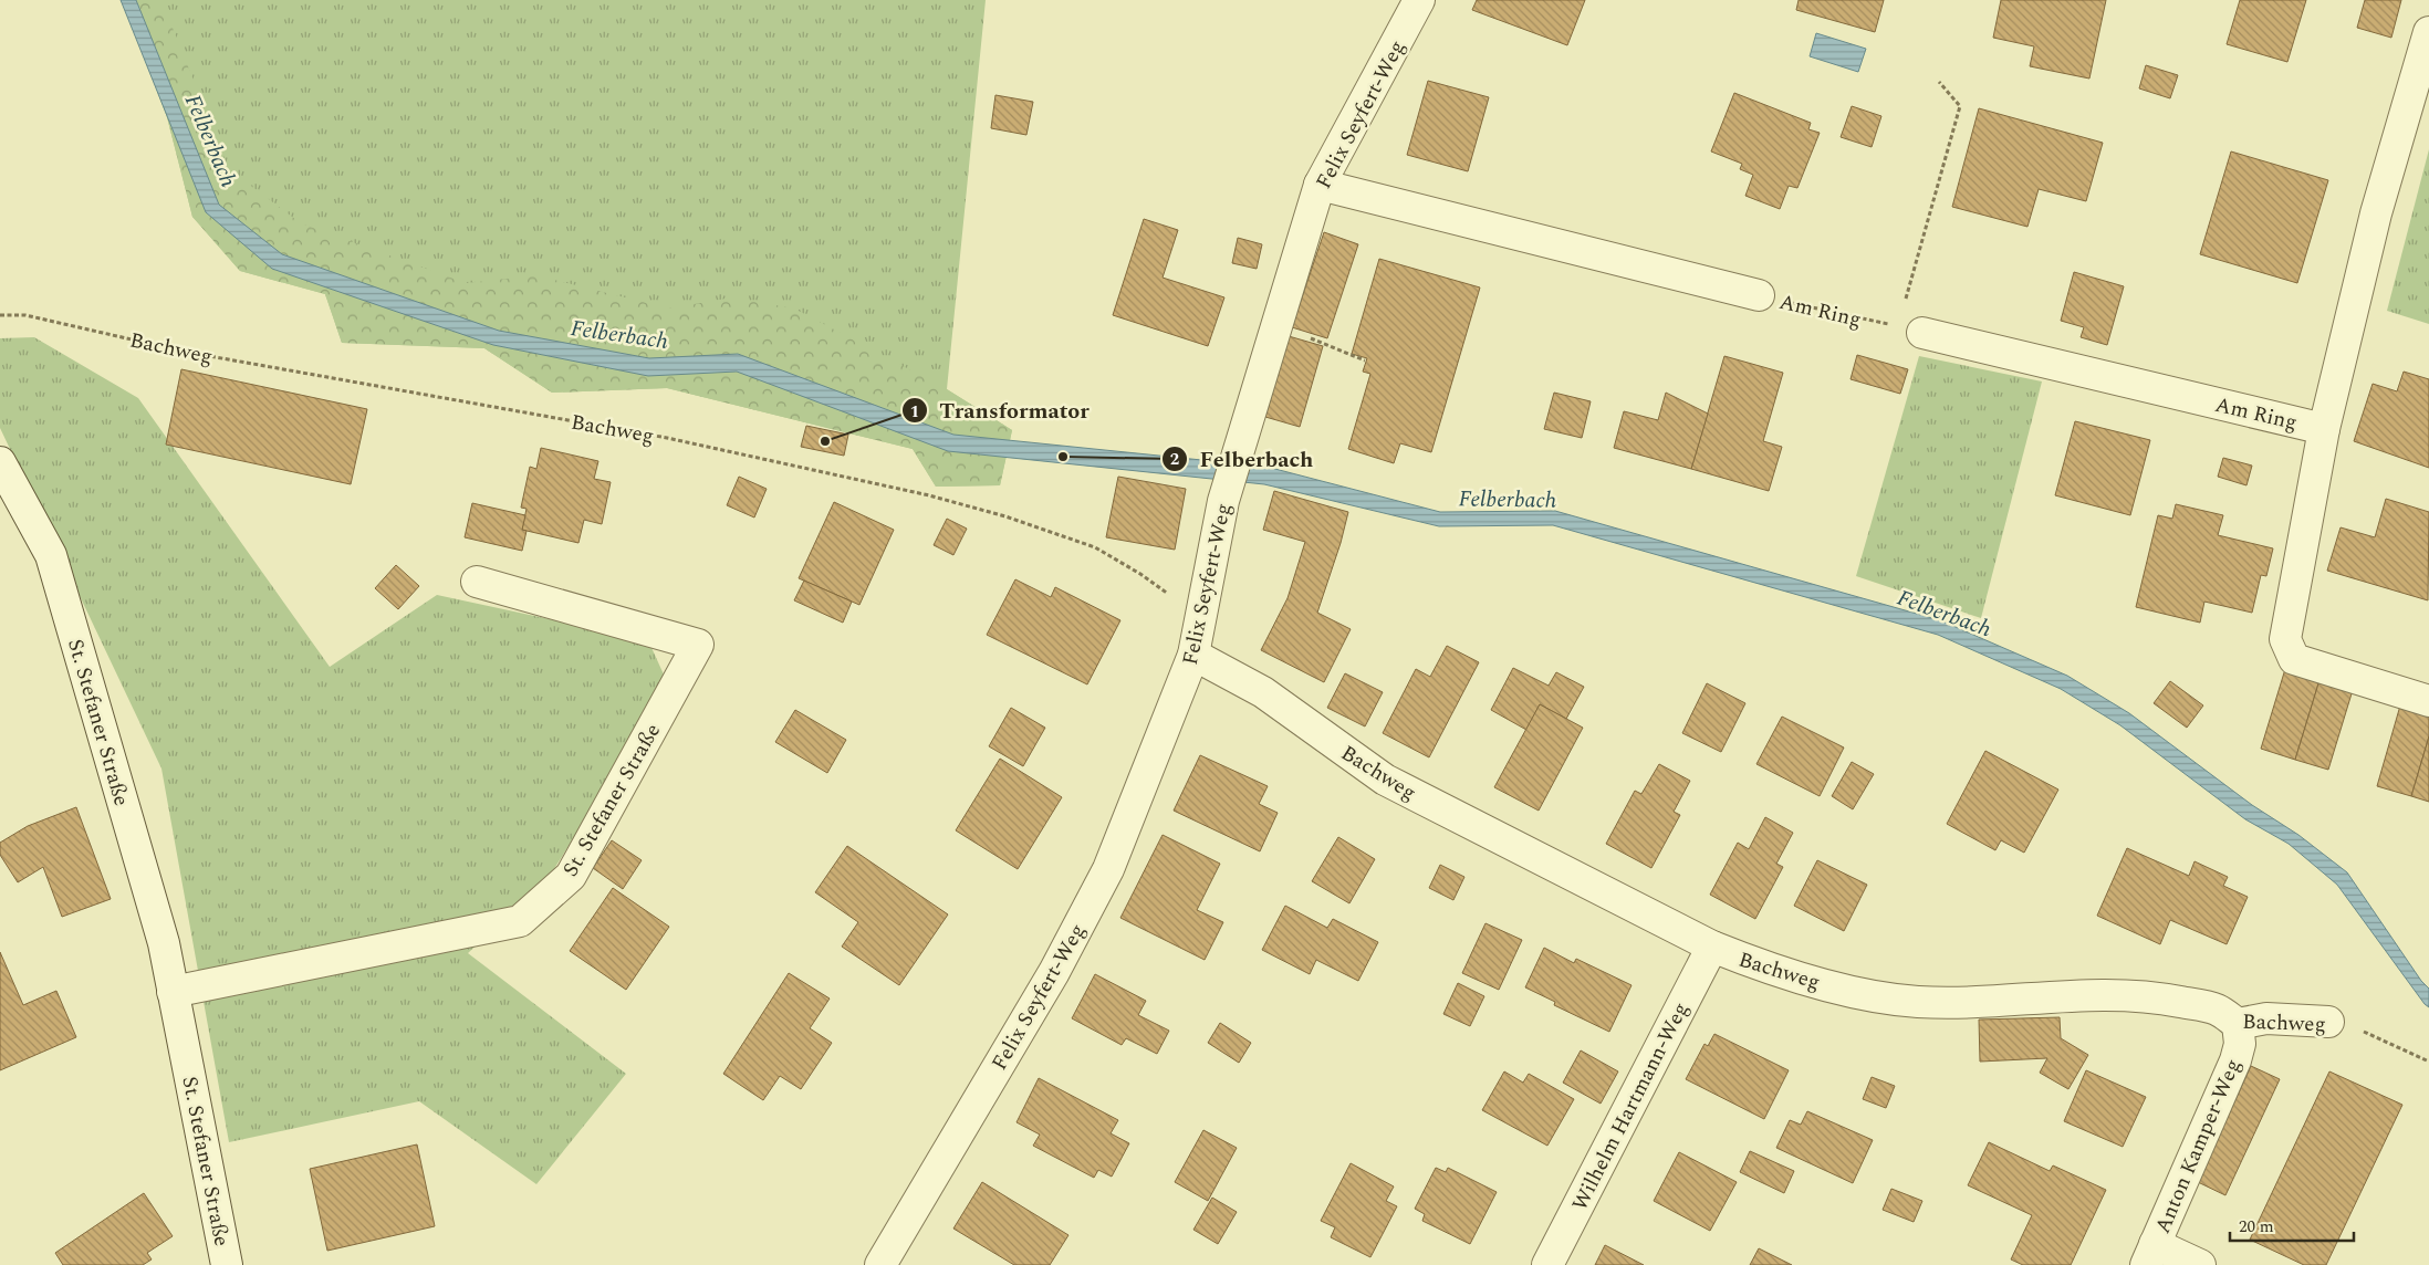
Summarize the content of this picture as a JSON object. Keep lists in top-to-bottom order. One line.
{"streets":{"street":["Felix Seyfert-Weg","Am Ring","Bachweg","St. Stefaner Straße","Wilhelm Hartmann-Weg","Anton Kamper-Weg"]},"crossings":[["Felix Seyfert-Weg","Am Ring"],["Felix Seyfert-Weg","Bachweg"],["Bachweg","Wilhelm Hartmann-Weg"],["Bachweg","Anton Kamper-Weg"]],"water":["Felberbach"],"places":["Transformator","Felberbach"],"scale_bar":"20 m"}
